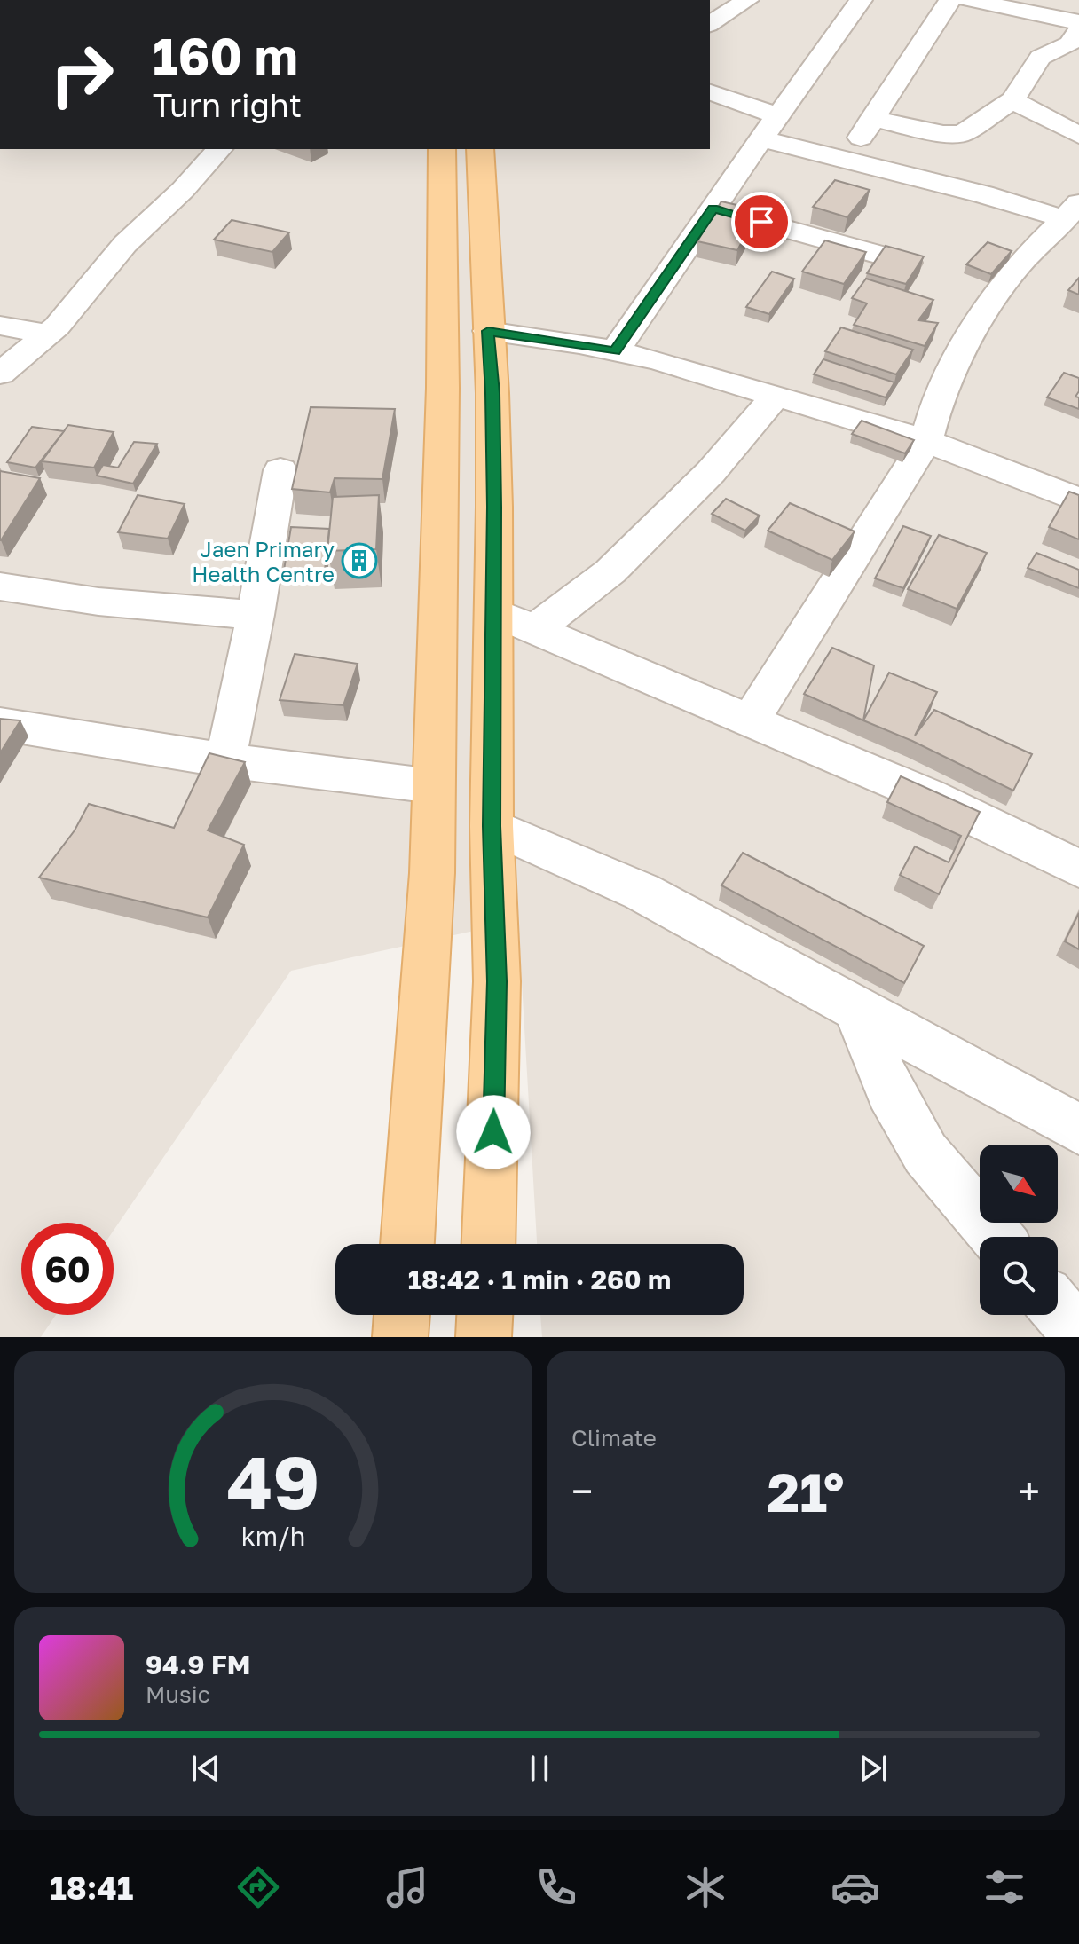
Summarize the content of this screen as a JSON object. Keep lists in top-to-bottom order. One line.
{"places":{"building":["Jaen Primary Health Centre"]},"north":"bottom right","page":{"turn":["160 m","Turn right"],"limit":"60","trip":"18:42 · 1 min · 260 m","tile":"Climate","heat":["−","21°","+"],"song":["94.9 FM","Music"],"tabs":"18:41","gauge":["49","km/h"]}}
